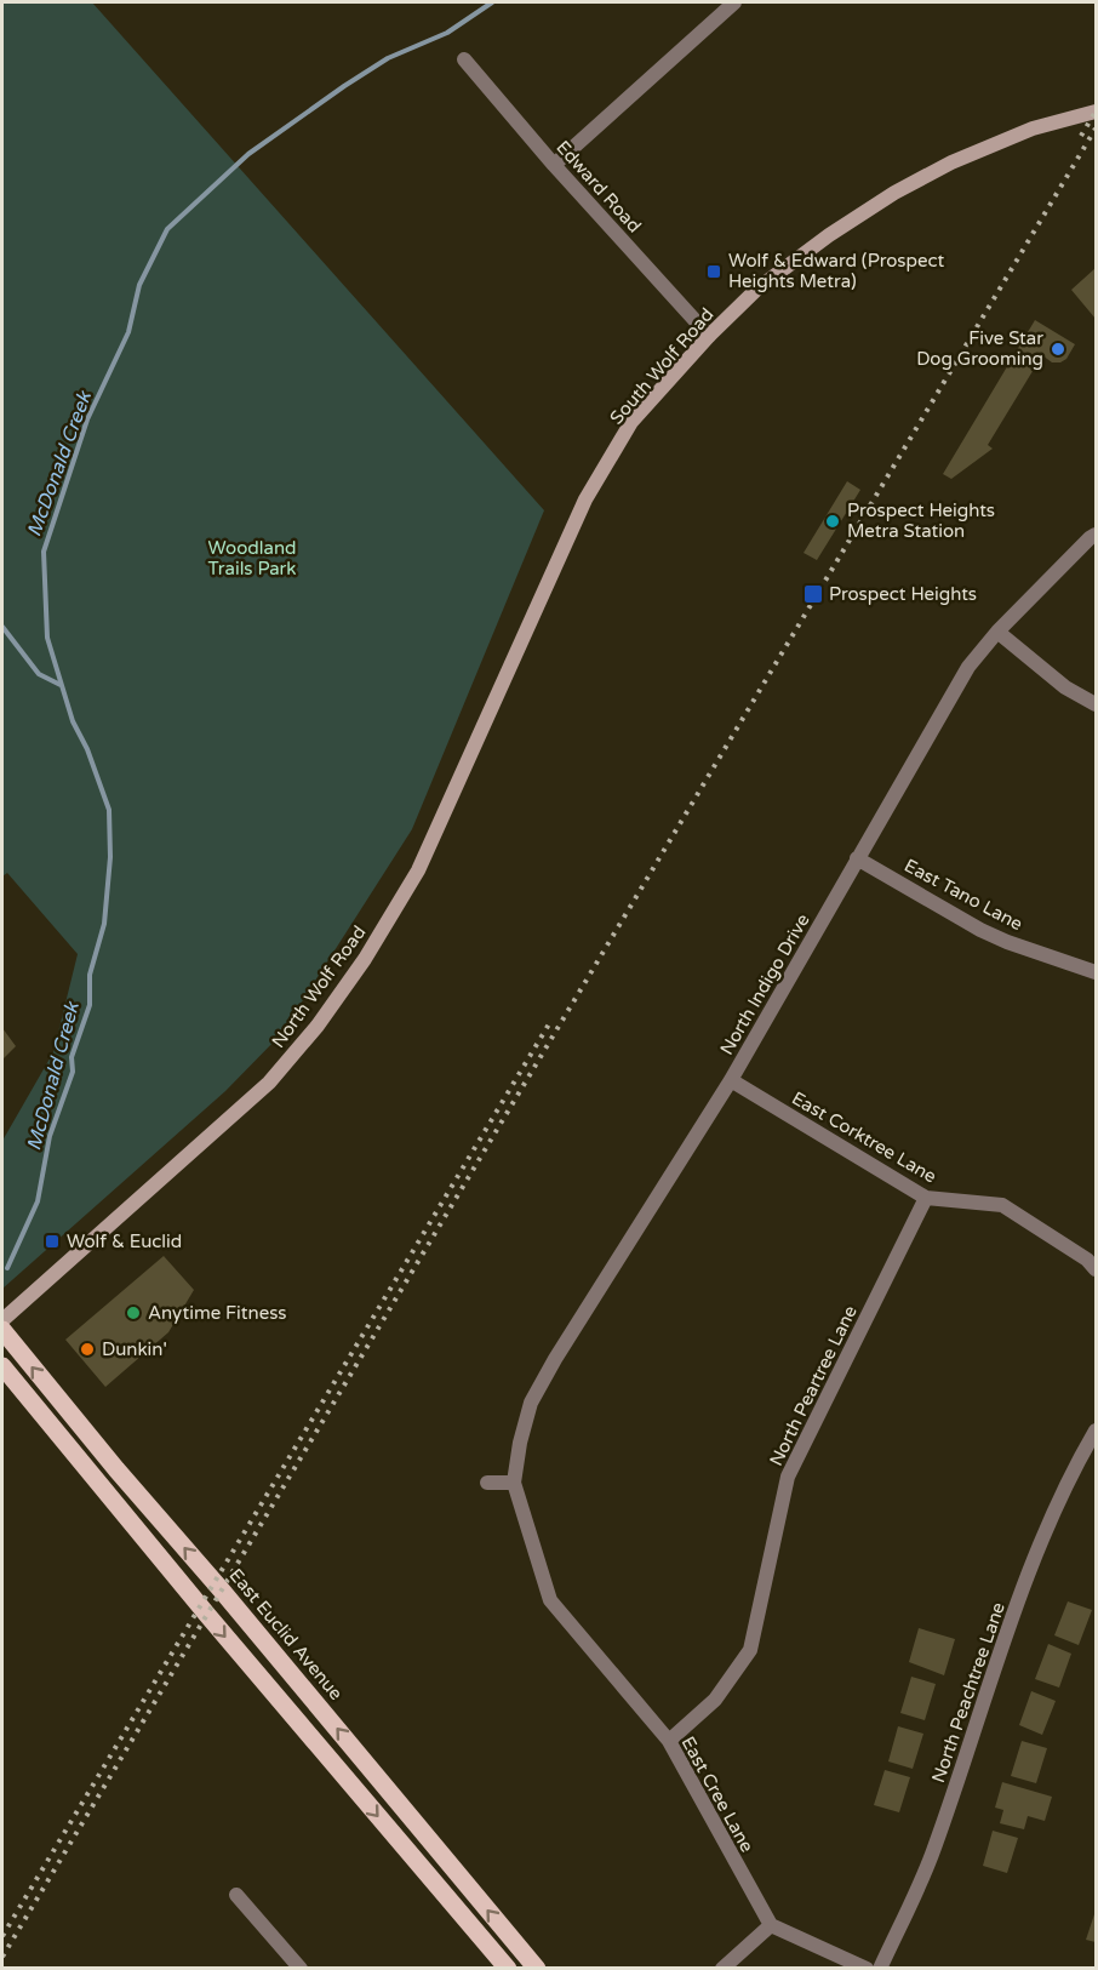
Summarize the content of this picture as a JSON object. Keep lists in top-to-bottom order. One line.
{"streets":{"main road":["South Wolf Road","North Wolf Road","East Euclid Avenue"],"street":["Edward Road","East Tano Lane","North Indigo Drive","East Corktree Lane","North Peartree Lane","North Peachtree Lane","East Cree Lane"]},"crossings":[["Edward Road","South Wolf Road"],["South Wolf Road","North Wolf Road"],["East Tano Lane","North Indigo Drive"],["North Indigo Drive","East Corktree Lane"],["North Indigo Drive","East Cree Lane"],["East Corktree Lane","North Peartree Lane"],["North Peartree Lane","East Cree Lane"]],"water":["McDonald Creek"],"parks":["Woodland Trails Park"],"places":{"transit":["Wolf & Edward (Prospect Heights Metra)","Prospect Heights","Wolf & Euclid"],"other":["Five Star Dog Grooming","Prospect Heights Metra Station","Anytime Fitness","Dunkin'"]}}
